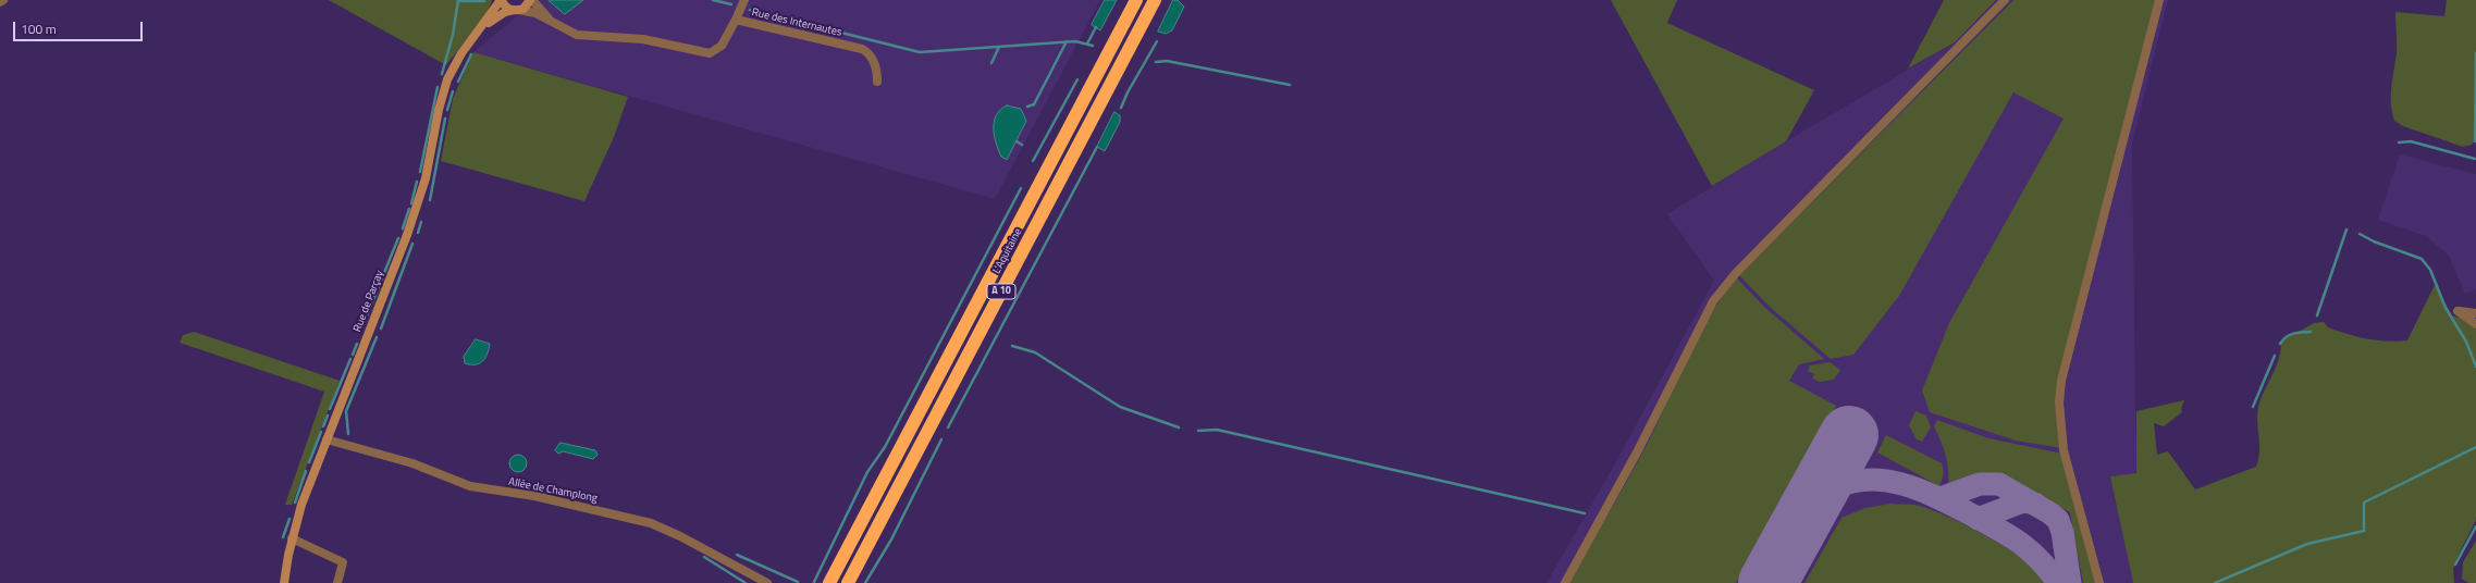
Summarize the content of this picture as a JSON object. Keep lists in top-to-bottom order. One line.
{"streets":{"highway":["L'Aquitaine","A 10"],"street":["Rue des Internautes","Rue de Parçay","Allée de Champlong"]},"crossings":[["Rue des Internautes","Rue de Parçay"],["Rue de Parçay","Allée de Champlong"]],"scale_bar":"100 m"}
